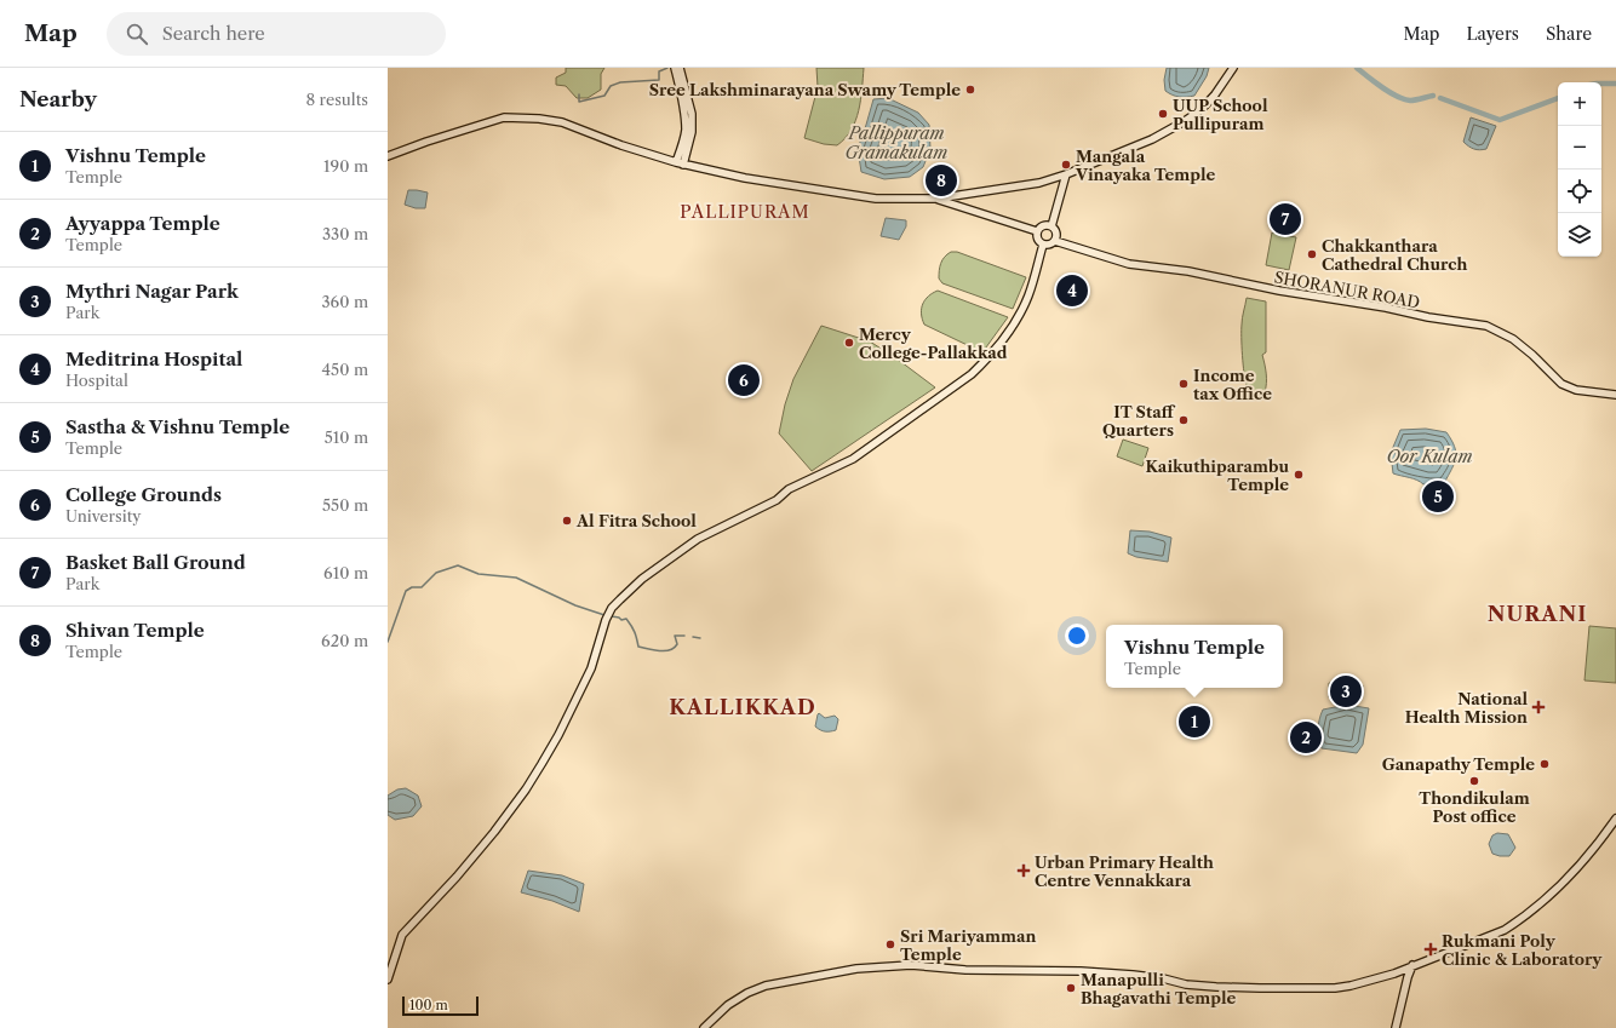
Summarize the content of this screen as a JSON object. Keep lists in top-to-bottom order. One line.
{"streets":{"main road":["SHORANUR ROAD"]},"districts":["PALLIPURAM","NURANI","KALLIKKAD"],"water":["Pallippuram Gramakulam","Oor Kulam"],"places":{"other":["Sree Lakshminarayana Swamy Temple","UUP School Pullipuram","Mangala Vinayaka Temple","Chakkanthara Cathedral Church","Mercy College-Pallakkad","Income tax Office","IT Staff Quarters","Kaikuthiparambu Temple","Al Fitra School","Ganapathy Temple","Thondikulam Post office","Sri Mariyamman Temple","Manapulli Bhagavathi Temple"],"health":["National Health Mission","Urban Primary Health Centre Vennakkara","Rukmani Poly Clinic & Laboratory"]},"scale_bar":"100 m","page":{"header":"Map","search":"Search here","nav":["Map","Layers","Share"],"heading":["Nearby","8 results"],"map_buttons":["+","−"],"list":[{"mark":"1","name":"Vishnu Temple","note":"Temple","value":"190 m"},{"mark":"2","name":"Ayyappa Temple","note":"Temple","value":"330 m"},{"mark":"3","name":"Mythri Nagar Park","note":"Park","value":"360 m"},{"mark":"4","name":"Meditrina Hospital","note":"Hospital","value":"450 m"},{"mark":"5","name":"Sastha & Vishnu Temple","note":"Temple","value":"510 m"},{"mark":"6","name":"College Grounds","note":"University","value":"550 m"},{"mark":"7","name":"Basket Ball Ground","note":"Park","value":"610 m"},{"mark":"8","name":"Shivan Temple","note":"Temple","value":"620 m"}],"pins":["8","7","4","6","5","3","1","2"],"popup":["Vishnu Temple","Temple"],"scale":"100 m"}}
